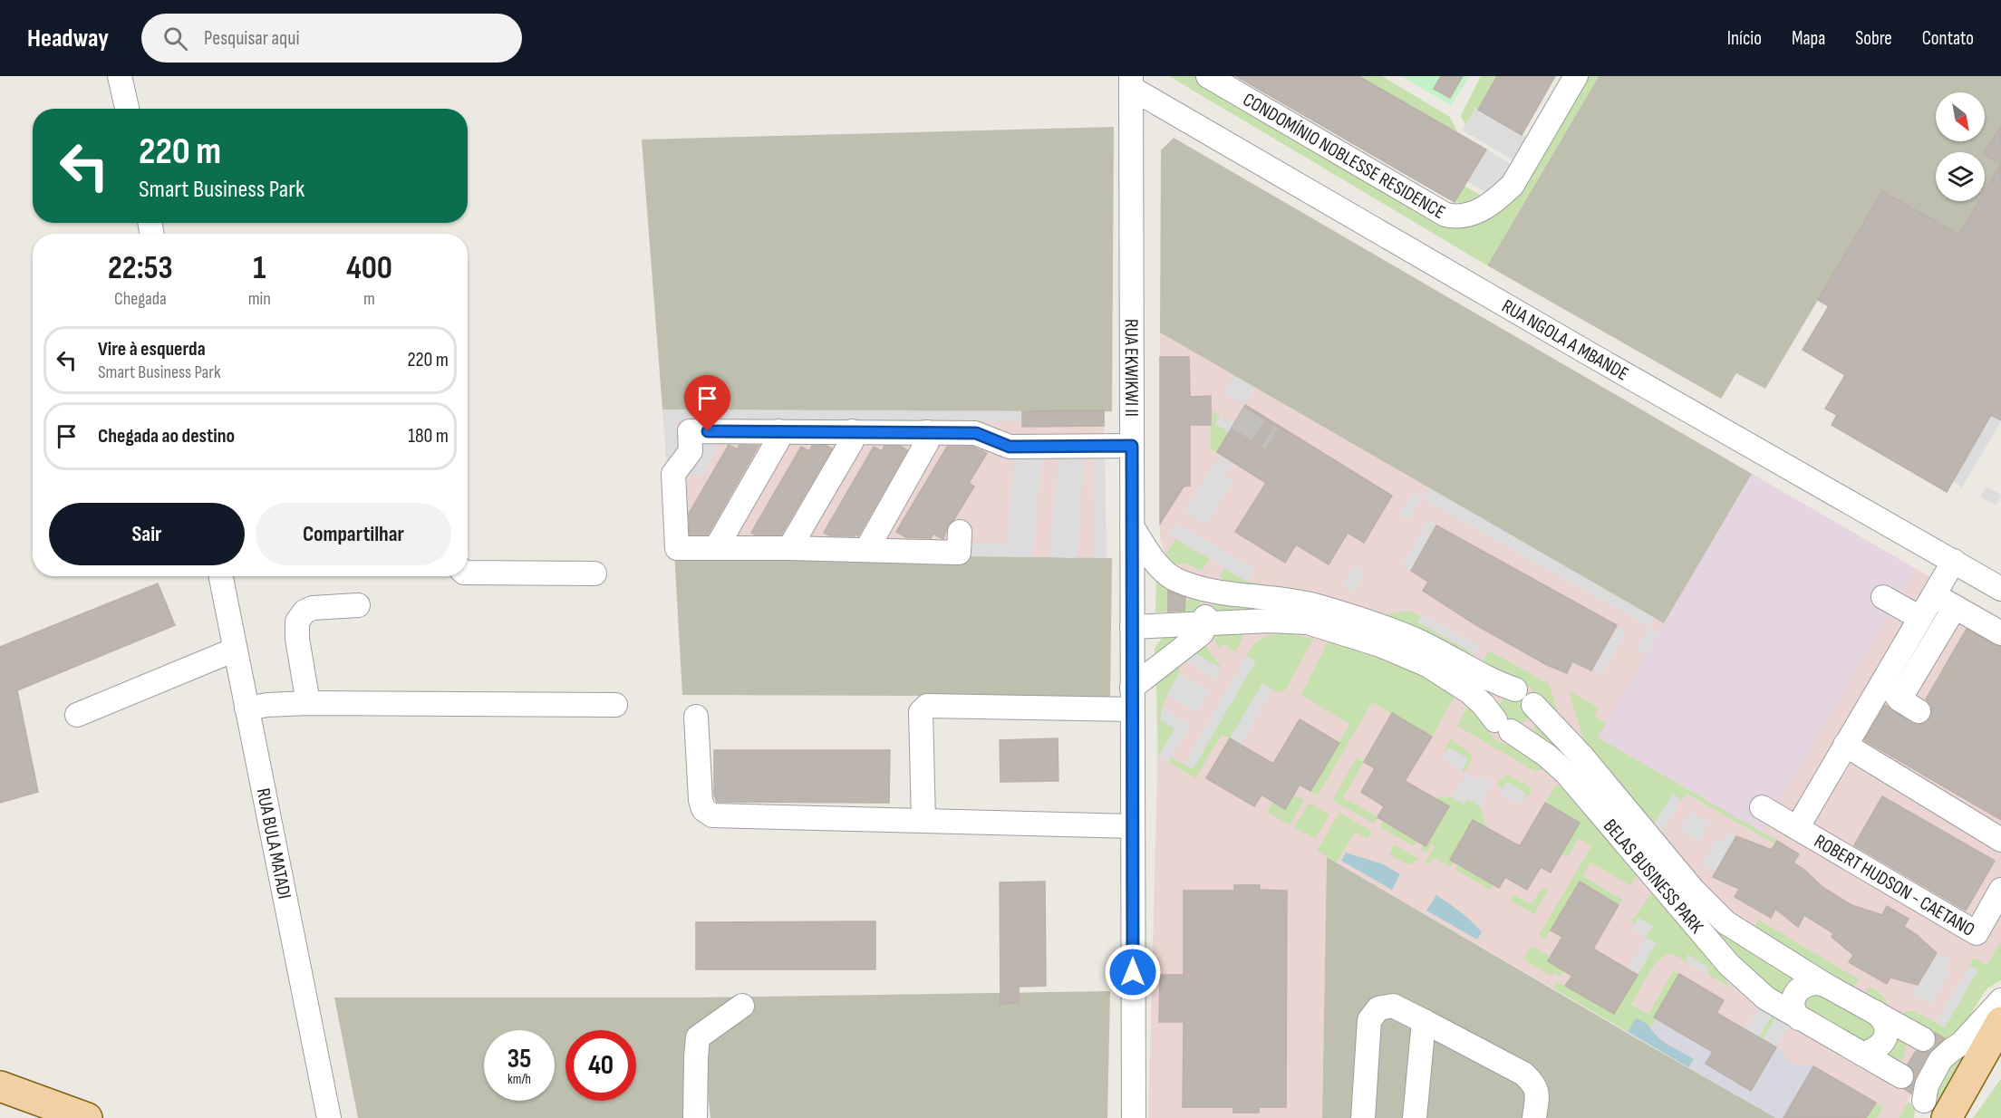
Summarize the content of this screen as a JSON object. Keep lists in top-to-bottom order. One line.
{"streets":{"street":["CONDOMÍNIO NOBLESSE RESIDENCE","RUA NGOLA A MBANDE","RUA EKWIKWI II","RUA BULA MATADI","BELAS BUSINESS PARK","ROBERT HUDSON - CAETANO"]},"crossings":[["RUA NGOLA A MBANDE","RUA EKWIKWI II"],["RUA NGOLA A MBANDE","ROBERT HUDSON - CAETANO"],["RUA EKWIKWI II","BELAS BUSINESS PARK"]],"north":"bottom right","page":{"header":"Headway","search":"Pesquisar aqui","nav":["Início","Mapa","Sobre","Contato"],"turn":["220 m","Smart Business Park"],"eta":["22:53","Chegada","1","min","400","m"],"list":[{"name":"Vire à esquerda","note":"Smart Business Park","value":"220 m"},{"name":"Chegada ao destino","value":"180 m"}],"buttons":["Sair","Compartilhar"],"speed":"35 km/h","limit":"40"}}
